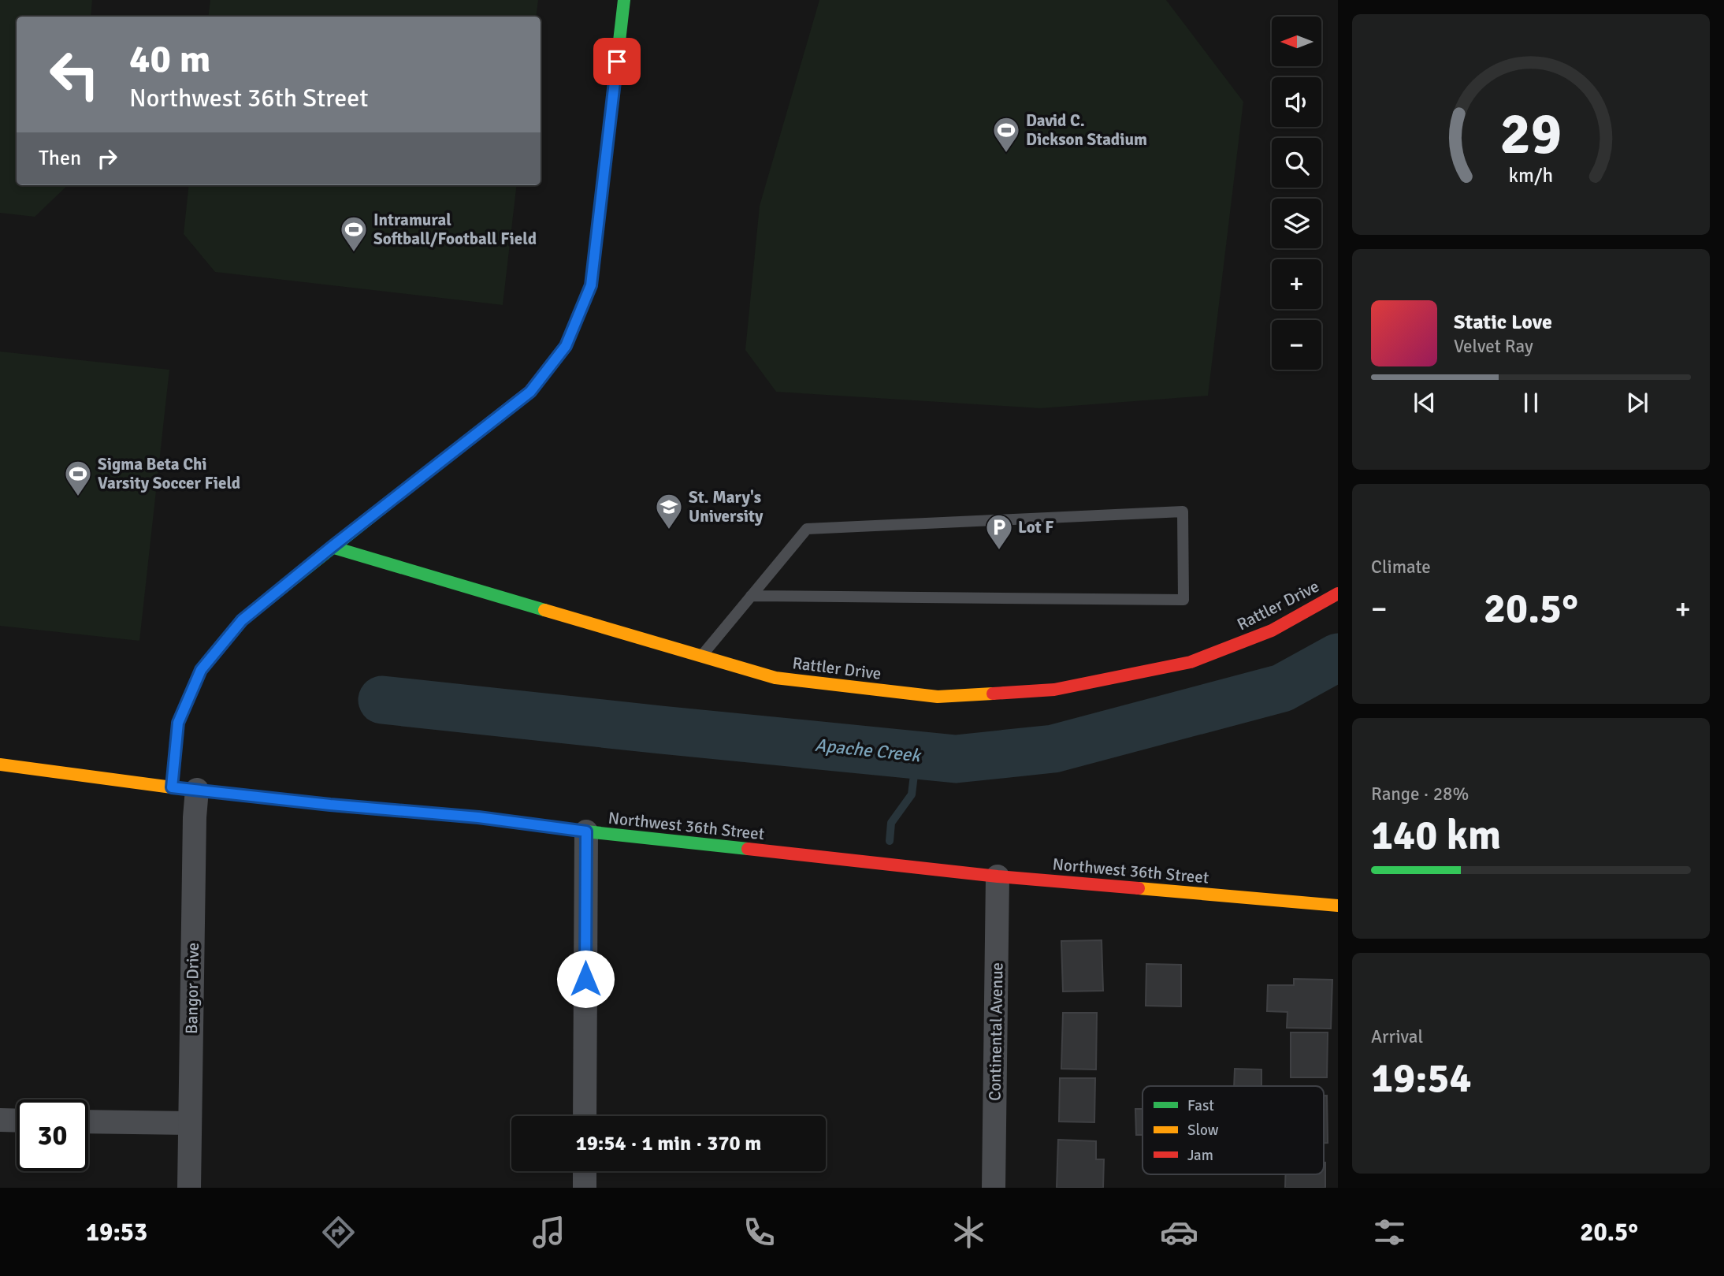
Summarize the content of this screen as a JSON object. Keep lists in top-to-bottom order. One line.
{"streets":{"street":["Rattler Drive","Northwest 36th Street","Bangor Drive","Continental Avenue"]},"crossings":[["Northwest 36th Street","Bangor Drive"],["Northwest 36th Street","Continental Avenue"]],"water":["Apache Creek"],"places":{"sports":["David C. Dickson Stadium","Intramural Softball/Football Field","Sigma Beta Chi Varsity Soccer Field"],"school or university":["St. Mary's University"],"parking":["Lot F"]},"legend":["Fast","Slow","Jam"],"north":"left","page":{"map_buttons":["+","−"],"turn":["40 m","Northwest 36th Street"],"then":"Then","song":["Static Love","Velvet Ray"],"tile":["Climate",["Range · 28%","140 km"],["Arrival","19:54"]],"heat":["−","20.5°","+"],"limit":"30","trip":"19:54 · 1 min · 370 m","tabs":["19:53","20.5°"],"gauge":["29","km/h"]}}
